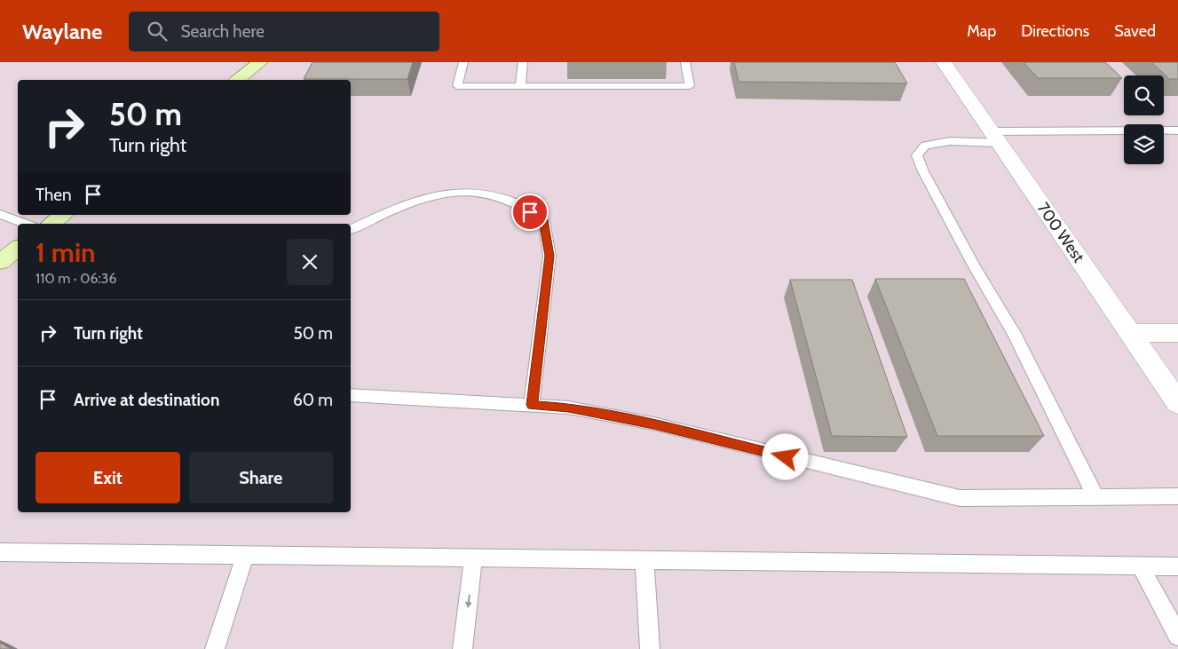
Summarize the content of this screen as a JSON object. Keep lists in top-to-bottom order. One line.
{"streets":{"street":["700 West"]},"page":{"header":"Waylane","search":"Search here","nav":["Map","Directions","Saved"],"turn":["50 m","Turn right"],"then":"Then","heading":["1 min","110 m · 06:36"],"list":[{"name":"Turn right","value":"50 m"},{"name":"Arrive at destination","value":"60 m"}],"buttons":["Exit","Share"]}}
